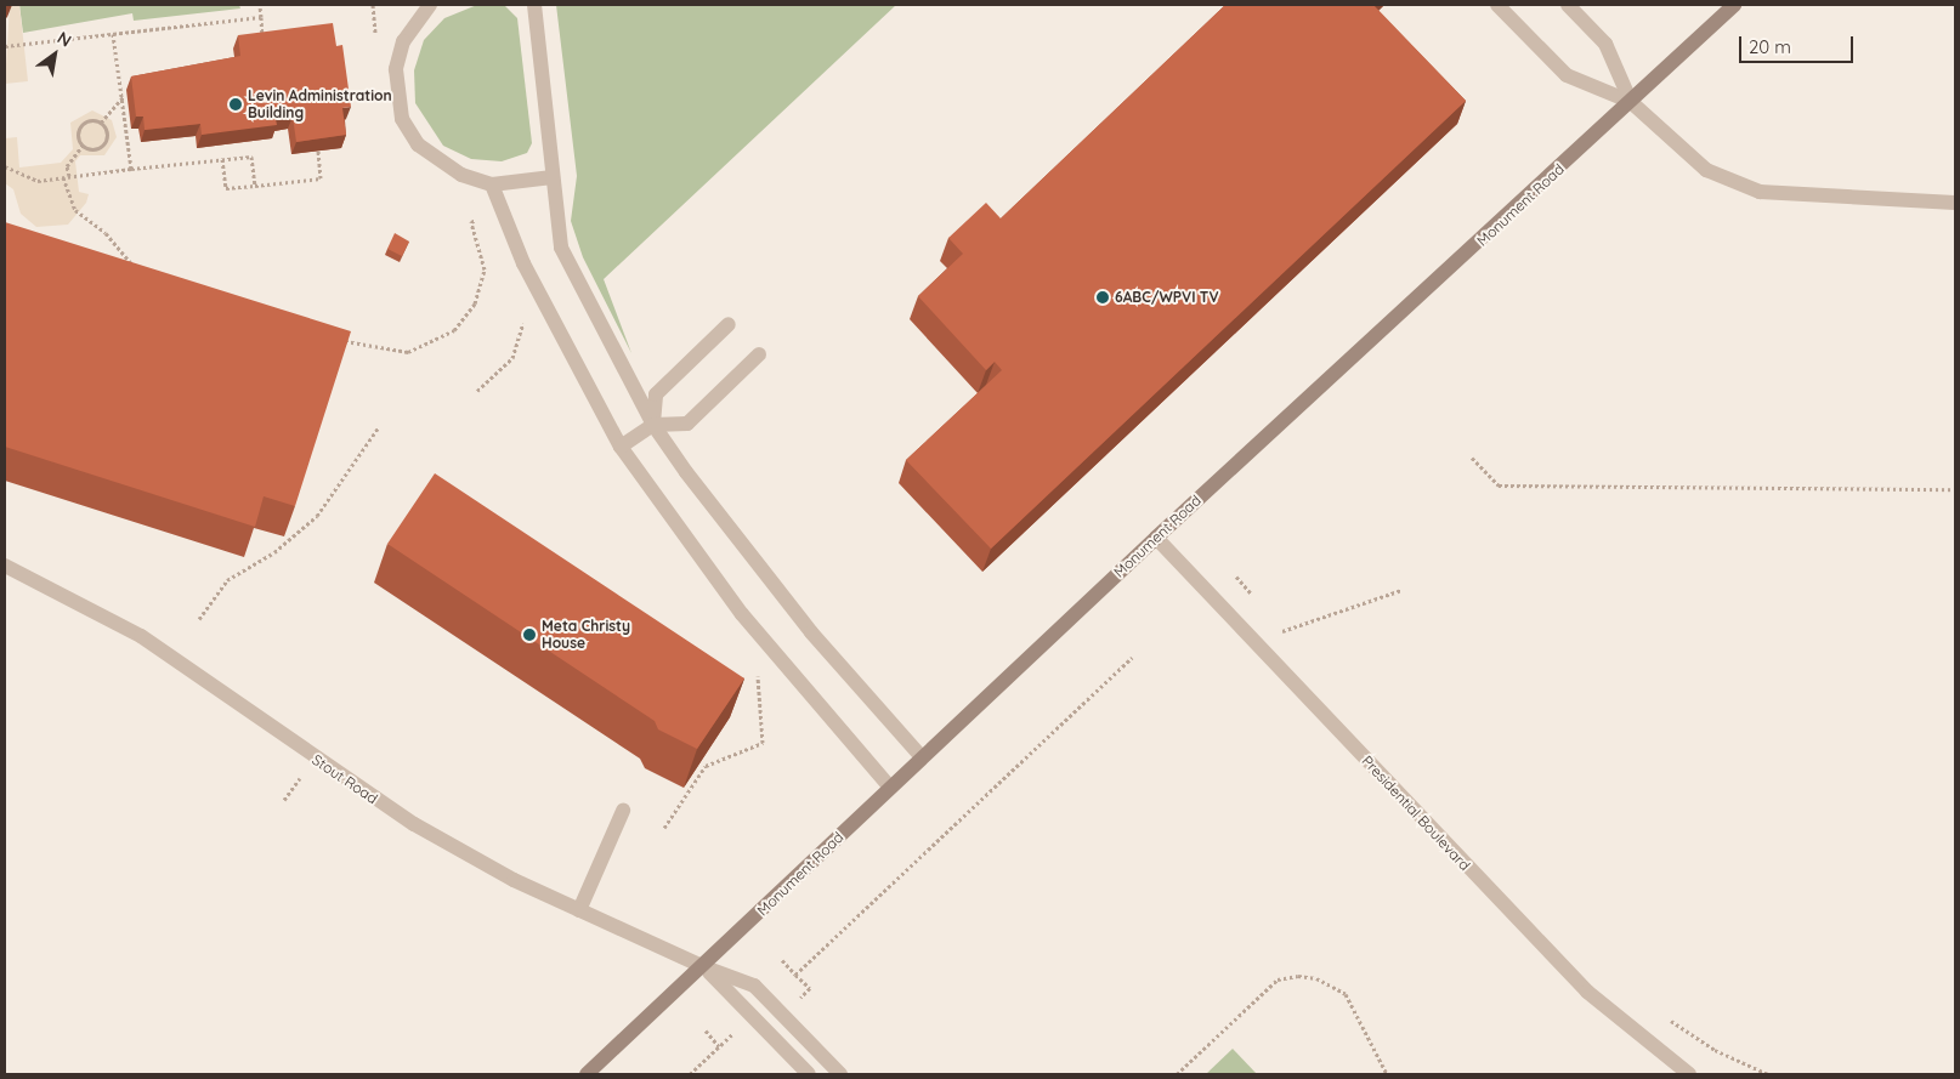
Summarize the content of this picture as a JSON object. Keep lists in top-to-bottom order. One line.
{"streets":{"street":["Monument Road","Stout Road","Presidential Boulevard"]},"crossings":[["Monument Road","Stout Road"],["Monument Road","Presidential Boulevard"]],"places":["Levin Administration Building","6ABC/WPVI TV","Meta Christy House"],"scale_bar":"20 m","north":"top right"}
